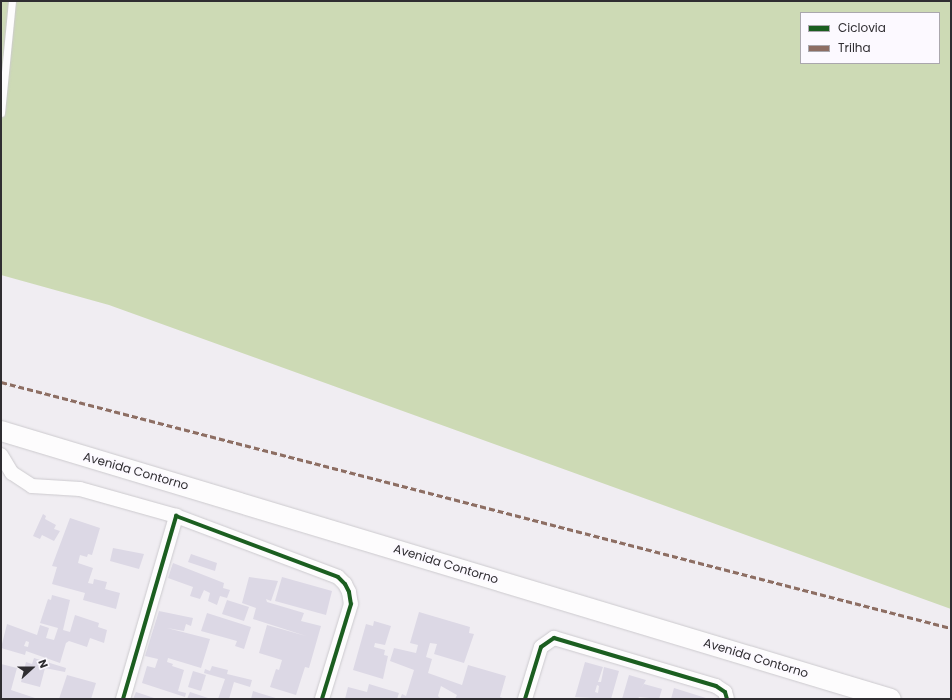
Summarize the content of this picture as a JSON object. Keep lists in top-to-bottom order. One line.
{"streets":{"main road":["Avenida Contorno"]},"legend":["Ciclovia","Trilha"],"north":"right"}
